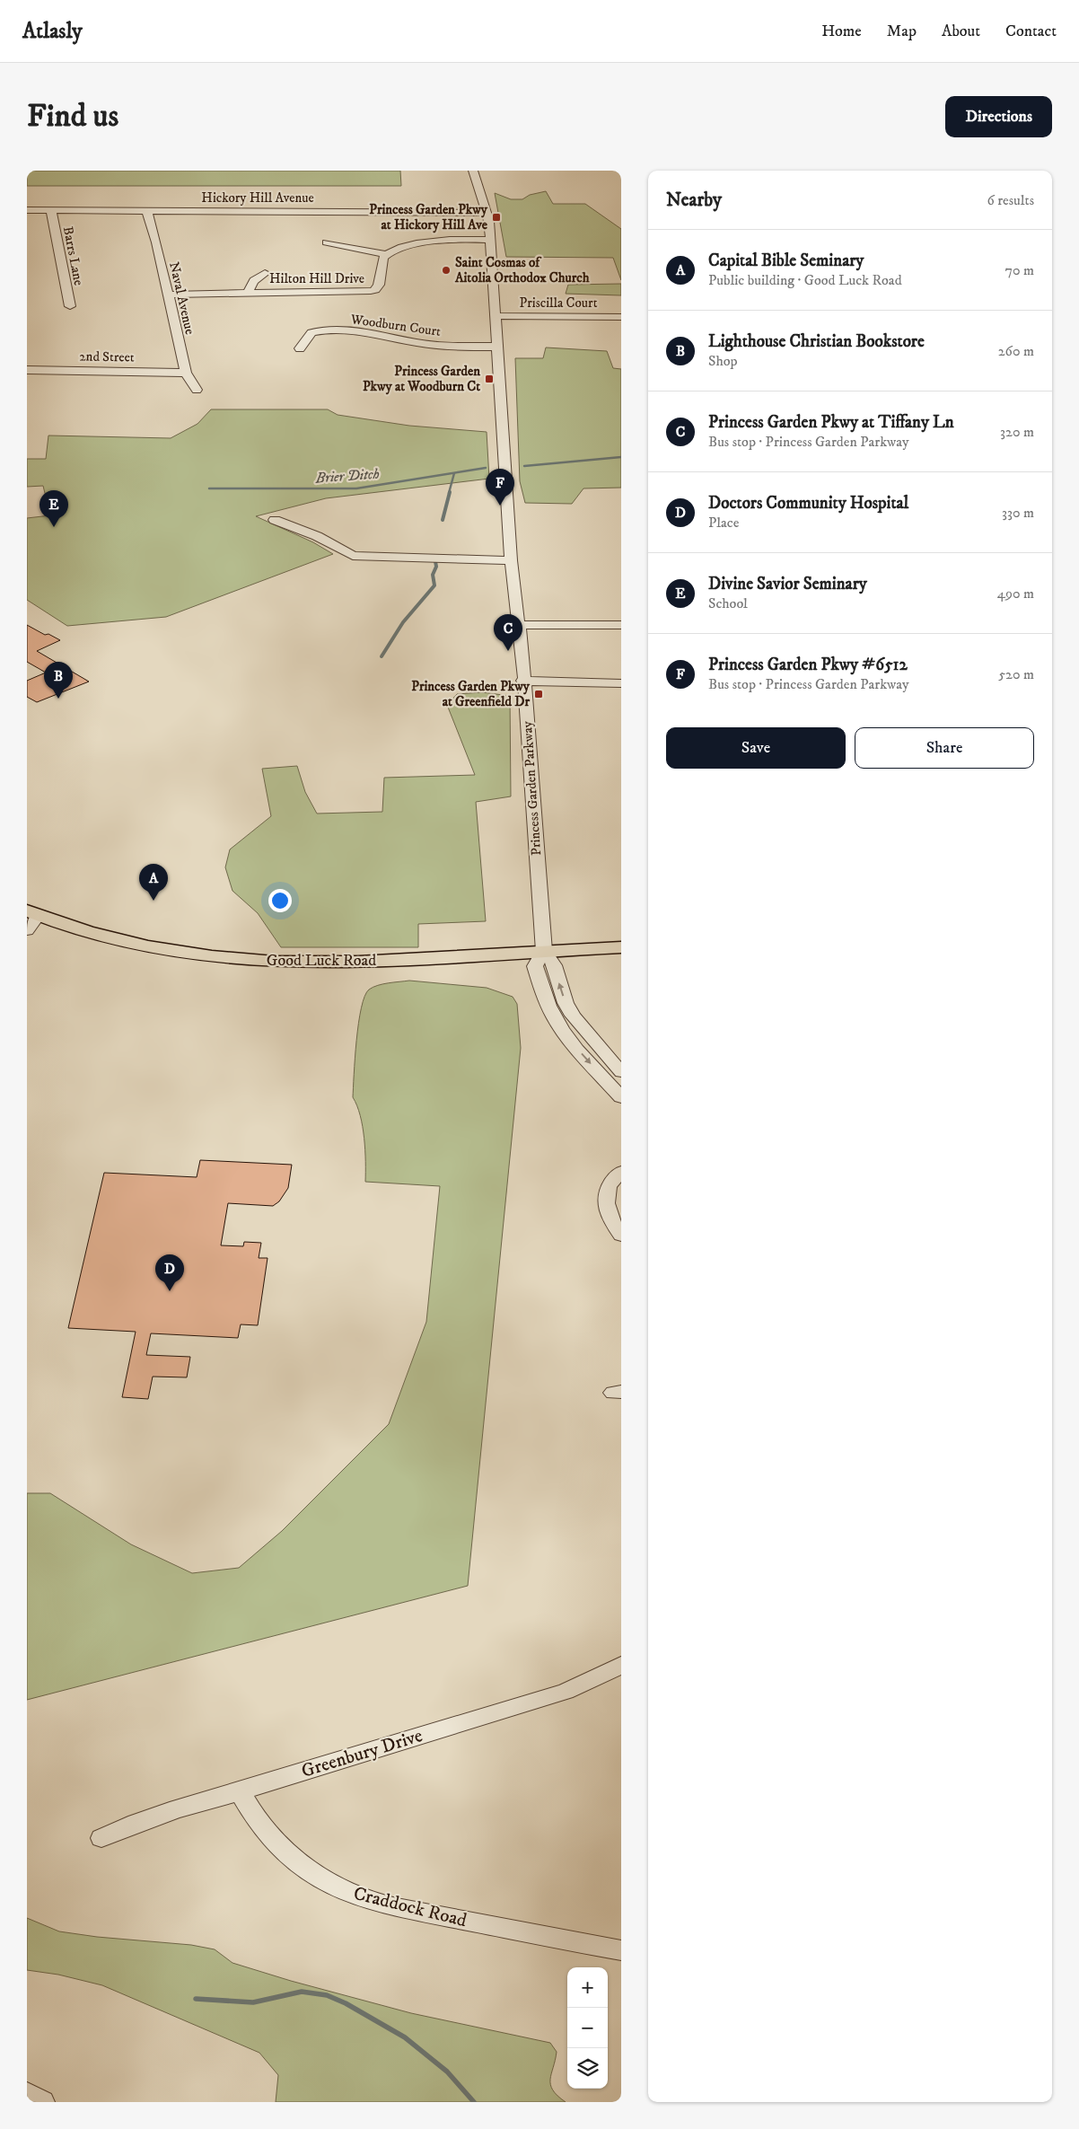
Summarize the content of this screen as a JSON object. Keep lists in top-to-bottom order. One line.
{"streets":{"main road":["Good Luck Road"],"street":["Hickory Hill Avenue","Barrs Lane","Hilton Hill Drive","Naval Avenue","Priscilla Court","Woodburn Court","2nd Street","Princess Garden Parkway","Greenbury Drive","Craddock Road"]},"crossings":[["Hickory Hill Avenue","Barrs Lane"],["Hickory Hill Avenue","Naval Avenue"],["Hickory Hill Avenue","Princess Garden Parkway"],["Hilton Hill Drive","Naval Avenue"],["Naval Avenue","2nd Street"],["Priscilla Court","Princess Garden Parkway"],["Woodburn Court","Princess Garden Parkway"],["Princess Garden Parkway","Good Luck Road"],["Greenbury Drive","Craddock Road"]],"water":["Brier Ditch"],"places":{"transit":["Princess Garden Pkwy at Hickory Hill Ave","Princess Garden Pkwy at Woodburn Ct","Princess Garden Pkwy at Greenfield Dr"],"other":["Saint Cosmas of Aitolia Orthodox Church"]},"page":{"header":"Atlasly","nav":["Home","Map","About","Contact"],"buttons":["Directions",["Save","Share"]],"title":"Find us","heading":["Nearby","6 results"],"list":[{"mark":"A","name":"Capital Bible Seminary","note":"Public building · Good Luck Road","value":"70 m"},{"mark":"B","name":"Lighthouse Christian Bookstore","note":"Shop","value":"260 m"},{"mark":"C","name":"Princess Garden Pkwy at Tiffany Ln","note":"Bus stop · Princess Garden Parkway","value":"320 m"},{"mark":"D","name":"Doctors Community Hospital","note":"Place","value":"330 m"},{"mark":"E","name":"Divine Savior Seminary","note":"School","value":"490 m"},{"mark":"F","name":"Princess Garden Pkwy #6512","note":"Bus stop · Princess Garden Parkway","value":"520 m"}],"pins":["F","E","C","B","A","D"],"map_buttons":["+","−"]}}
